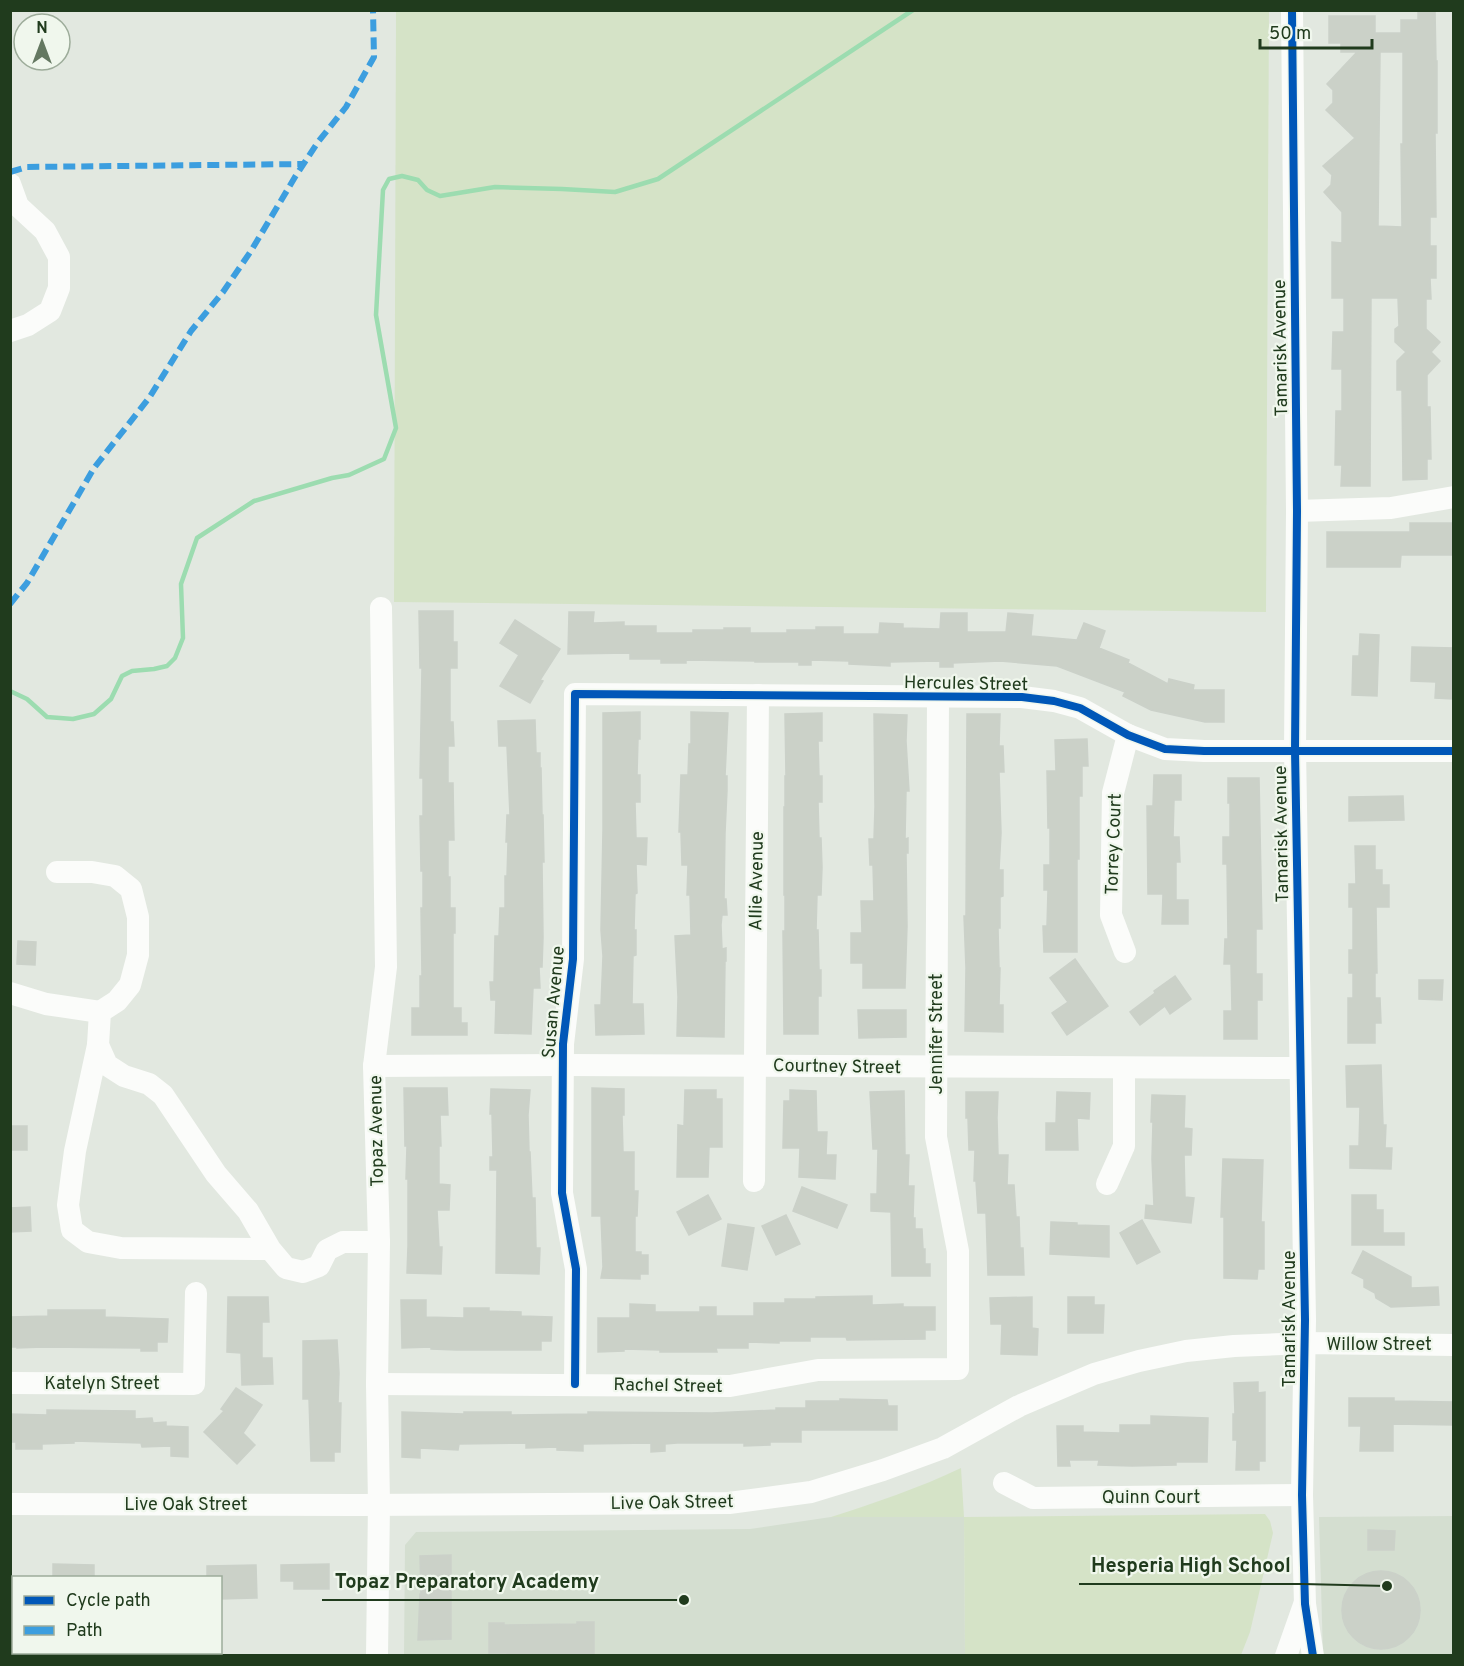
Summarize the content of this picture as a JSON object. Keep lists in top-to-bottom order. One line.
{"streets":{"street":["Tamarisk Avenue","Hercules Street","Torrey Court","Allie Avenue","Susan Avenue","Jennifer Street","Courtney Street","Topaz Avenue","Willow Street","Katelyn Street","Rachel Street","Quinn Court","Live Oak Street"]},"crossings":[["Tamarisk Avenue","Hercules Street"],["Tamarisk Avenue","Courtney Street"],["Tamarisk Avenue","Willow Street"],["Tamarisk Avenue","Quinn Court"],["Tamarisk Avenue","Live Oak Street"],["Hercules Street","Torrey Court"],["Hercules Street","Allie Avenue"],["Hercules Street","Susan Avenue"],["Hercules Street","Jennifer Street"],["Allie Avenue","Courtney Street"],["Susan Avenue","Courtney Street"],["Susan Avenue","Rachel Street"],["Jennifer Street","Courtney Street"],["Jennifer Street","Rachel Street"],["Courtney Street","Topaz Avenue"],["Topaz Avenue","Rachel Street"],["Topaz Avenue","Live Oak Street"],["Willow Street","Live Oak Street"]],"places":["Hesperia High School","Topaz Preparatory Academy"],"legend":["Cycle path","Path"],"scale_bar":"50 m","north":"top"}
